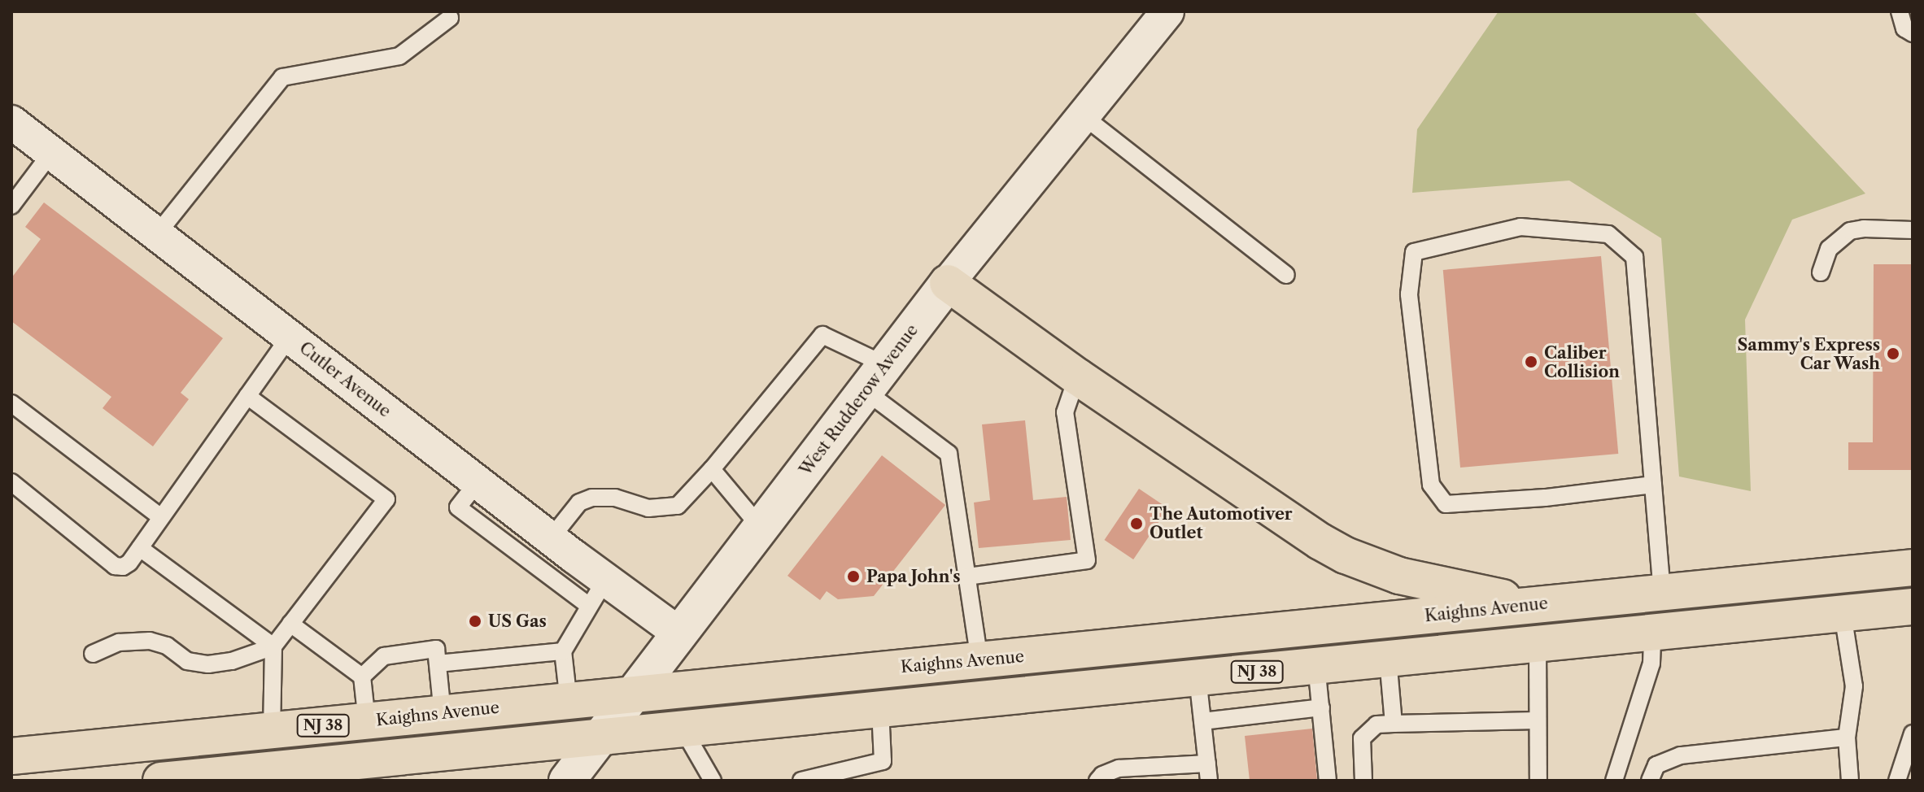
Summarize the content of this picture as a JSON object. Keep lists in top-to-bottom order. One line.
{"streets":{"highway":["Kaighns Avenue","NJ 38"],"street":["Cutler Avenue","West Rudderow Avenue"]},"crossings":[["Cutler Avenue","West Rudderow Avenue"],["West Rudderow Avenue","Kaighns Avenue"],["West Rudderow Avenue","NJ 38"]],"places":["Sammy's Express Car Wash","Caliber Collision","The Automotiver Outlet","Papa John's","US Gas"]}
